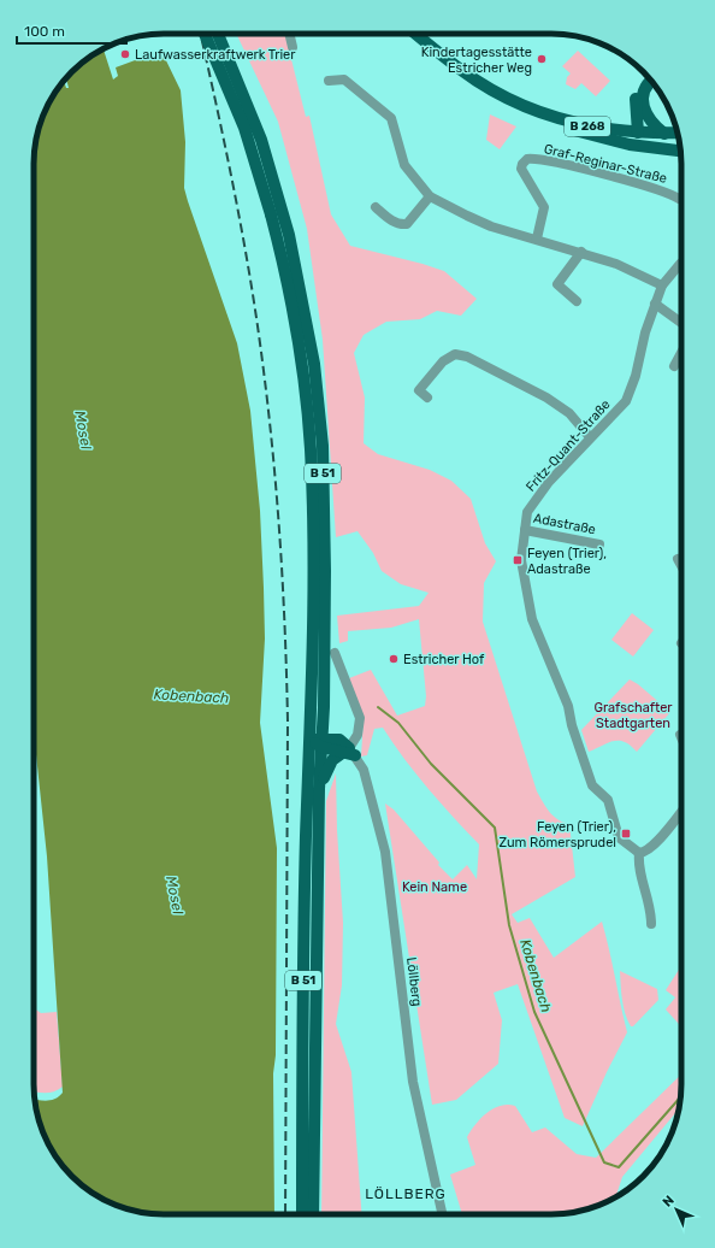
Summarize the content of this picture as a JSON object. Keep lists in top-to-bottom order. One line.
{"streets":{"main road":["B 268","B 51"],"street":["Graf-Reginar-Straße","Fritz-Quant-Straße","Adastraße","Löllberg"]},"crossings":[["Fritz-Quant-Straße","Adastraße"]],"districts":["LÖLLBERG"],"water":["Mosel","Kobenbach"],"parks":["Grafschafter Stadtgarten","Kein Name"],"places":{"other":["Laufwasserkraftwerk Trier","Kindertagesstätte Estricher Weg","Estricher Hof"],"transit":["Feyen (Trier), Adastraße","Feyen (Trier), Zum Römersprudel"]},"scale_bar":"100 m","north":"top left"}
